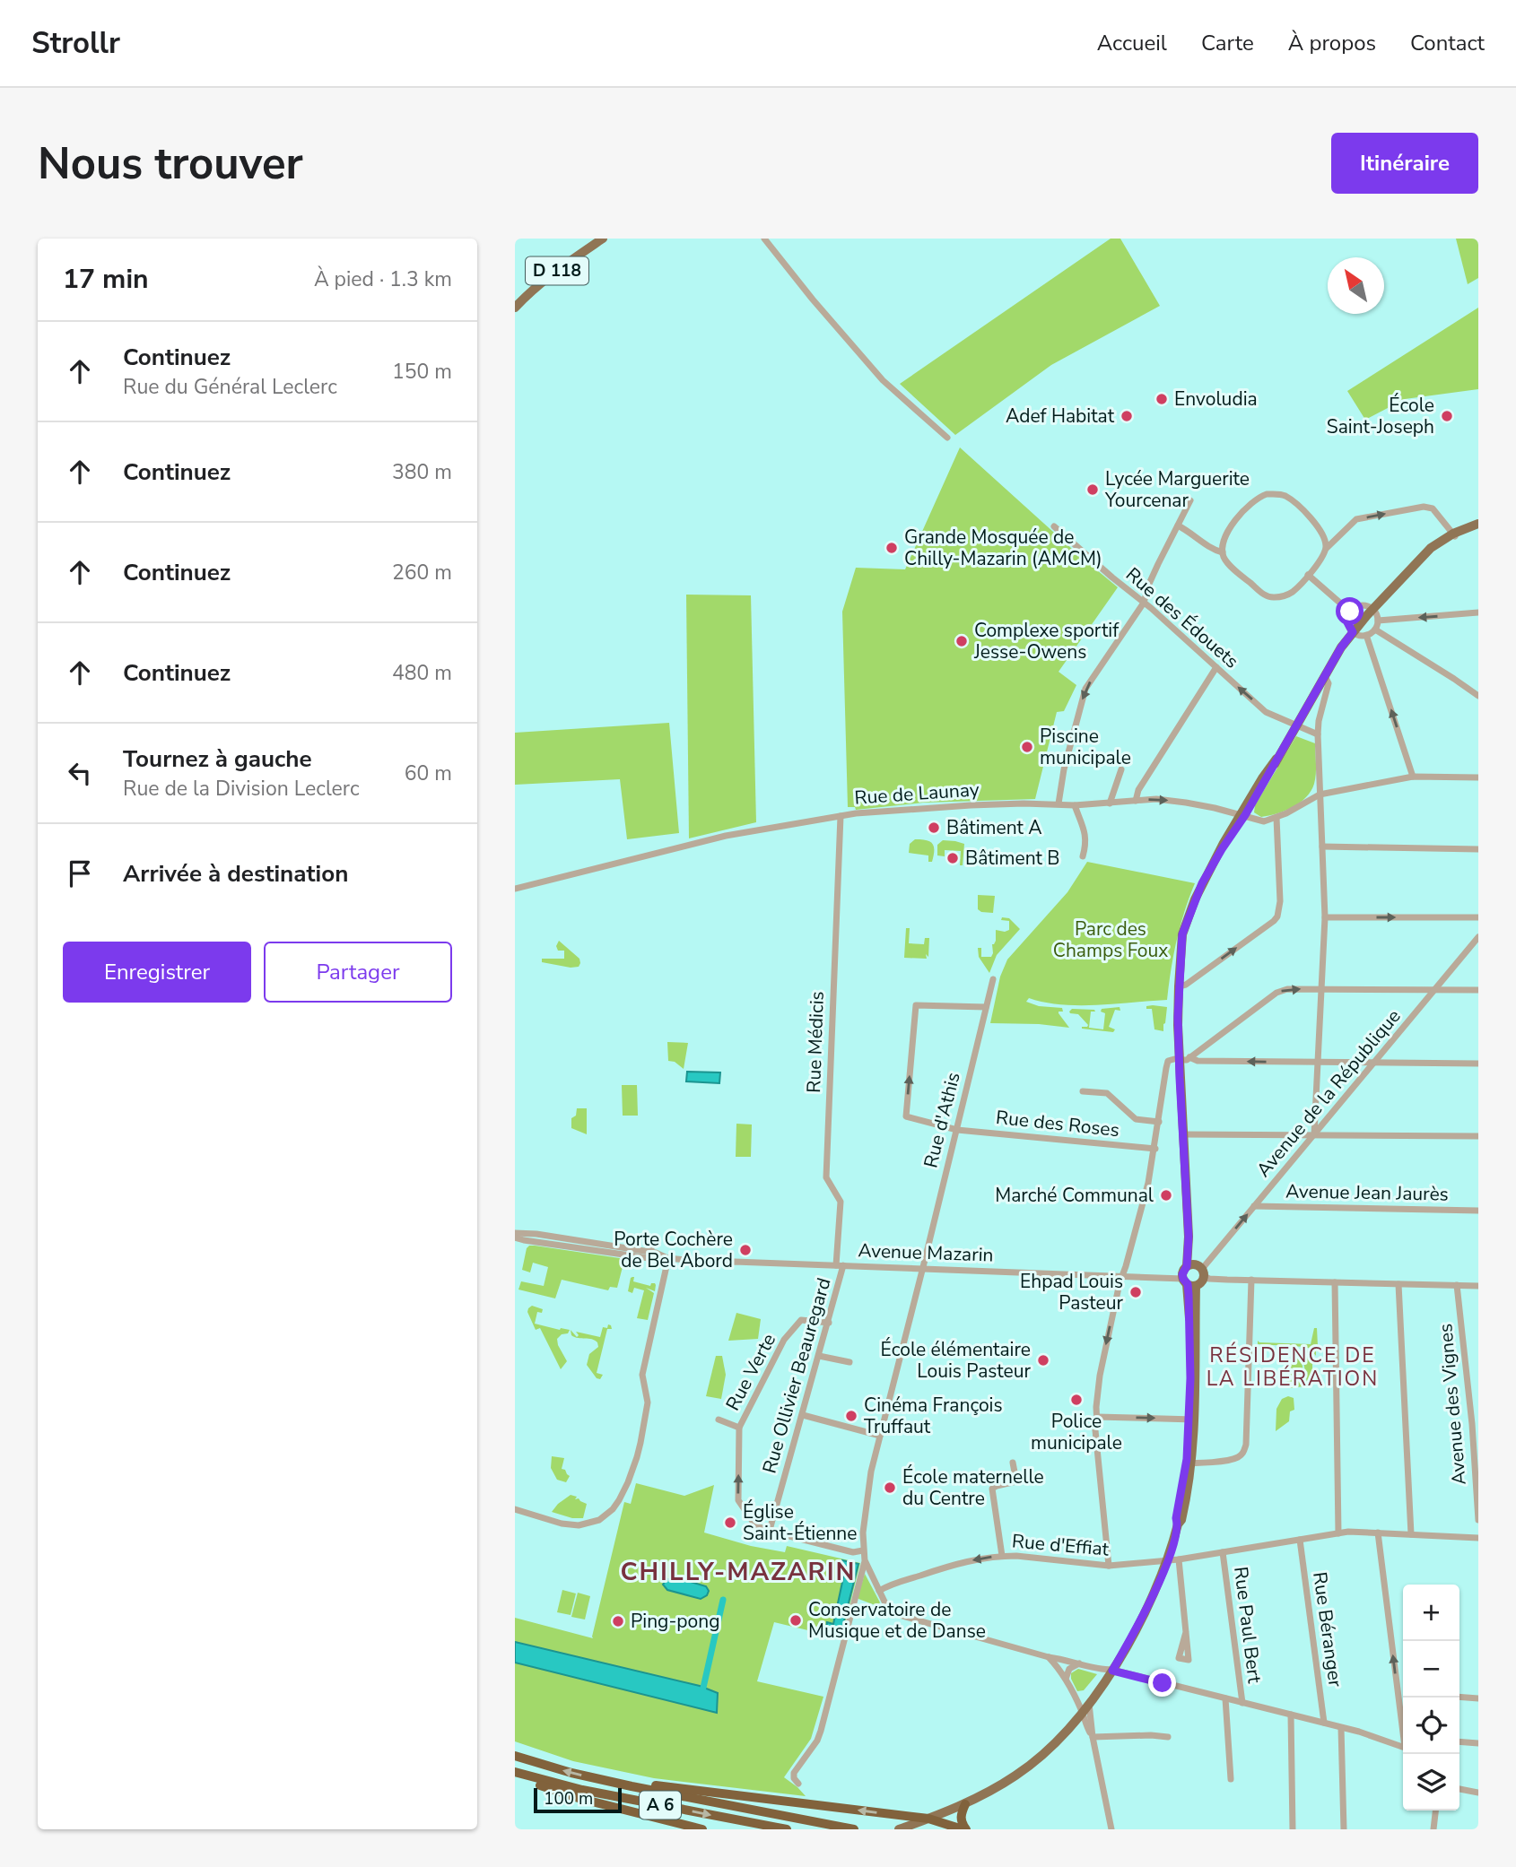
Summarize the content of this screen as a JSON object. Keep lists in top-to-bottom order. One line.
{"streets":{"highway":["A 6"],"main road":["D 118"],"street":["Rue des Édouets","Rue de Launay","Rue Médicis","Avenue de la République","Rue d'Athis","Rue des Roses","Avenue Jean Jaurès","Avenue Mazarin","Rue Verte","Rue Ollivier Beauregard","Avenue des Vignes","Rue d'Effiat","Rue Paul Bert","Rue Béranger"]},"crossings":[["Rue de Launay","Rue Médicis"],["Rue Médicis","Avenue Mazarin"],["Rue Médicis","Rue Ollivier Beauregard"],["Avenue de la République","Avenue Jean Jaurès"],["Rue d'Athis","Rue des Roses"],["Rue d'Athis","Avenue Mazarin"],["Avenue Mazarin","Rue Ollivier Beauregard"],["Rue Verte","Rue Ollivier Beauregard"],["Rue d'Effiat","Rue Paul Bert"],["Rue d'Effiat","Rue Béranger"]],"one_way":["Rue Verte"],"districts":["RÉSIDENCE DE LA LIBÉRATION","CHILLY-MAZARIN"],"parks":["Parc des Champs Foux"],"places":["Envoludia","Adef Habitat","École Saint-Joseph","Lycée Marguerite Yourcenar","Grande Mosquée de Chilly-Mazarin (AMCM)","Complexe sportif Jesse-Owens","Piscine municipale","Bâtiment A","Bâtiment B","Marché Communal","Porte Cochère de Bel Abord","Ehpad Louis Pasteur","École élémentaire Louis Pasteur","Police municipale","Cinéma François Truffaut","École maternelle du Centre","Église Saint-Étienne","Conservatoire de Musique et de Danse","Ping-pong"],"scale_bar":"100 m","north":"top left","page":{"header":"Strollr","nav":["Accueil","Carte","À propos","Contact"],"buttons":["Itinéraire",["Enregistrer","Partager"]],"title":"Nous trouver","heading":["17 min","À pied · 1.3 km"],"list":[["Continuez","Rue du Général Leclerc","150 m"],["Continuez","380 m"],["Continuez","260 m"],["Continuez","480 m"],["Tournez à gauche","Rue de la Division Leclerc","60 m"],"Arrivée à destination"],"map_buttons":["+","−"],"scale":"100 m"}}
